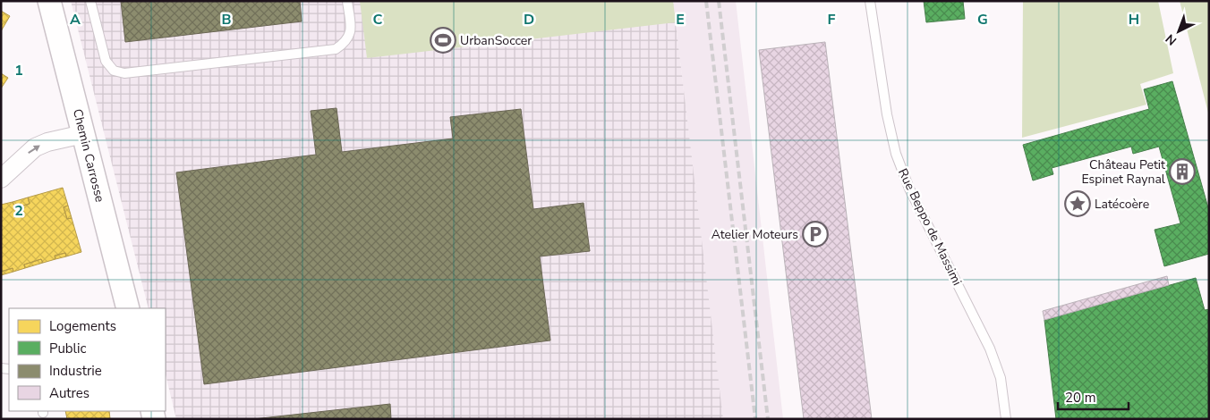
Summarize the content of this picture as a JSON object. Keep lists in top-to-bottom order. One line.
{"streets":{"street":["Chemin Carrosse"],"lane":["Rue Beppo de Massimi"]},"places":{"sports":["UrbanSoccer"],"building":["Château Petit Espinet Raynal"],"place":["Latécoère"],"parking":["Atelier Moteurs"]},"legend":["Logements","Public","Industrie","Autres"],"scale_bar":"20 m","north":"bottom left","grid":{"columns":["A","B","C","D","E","F","G","H"],"rows":["1","2"]}}
